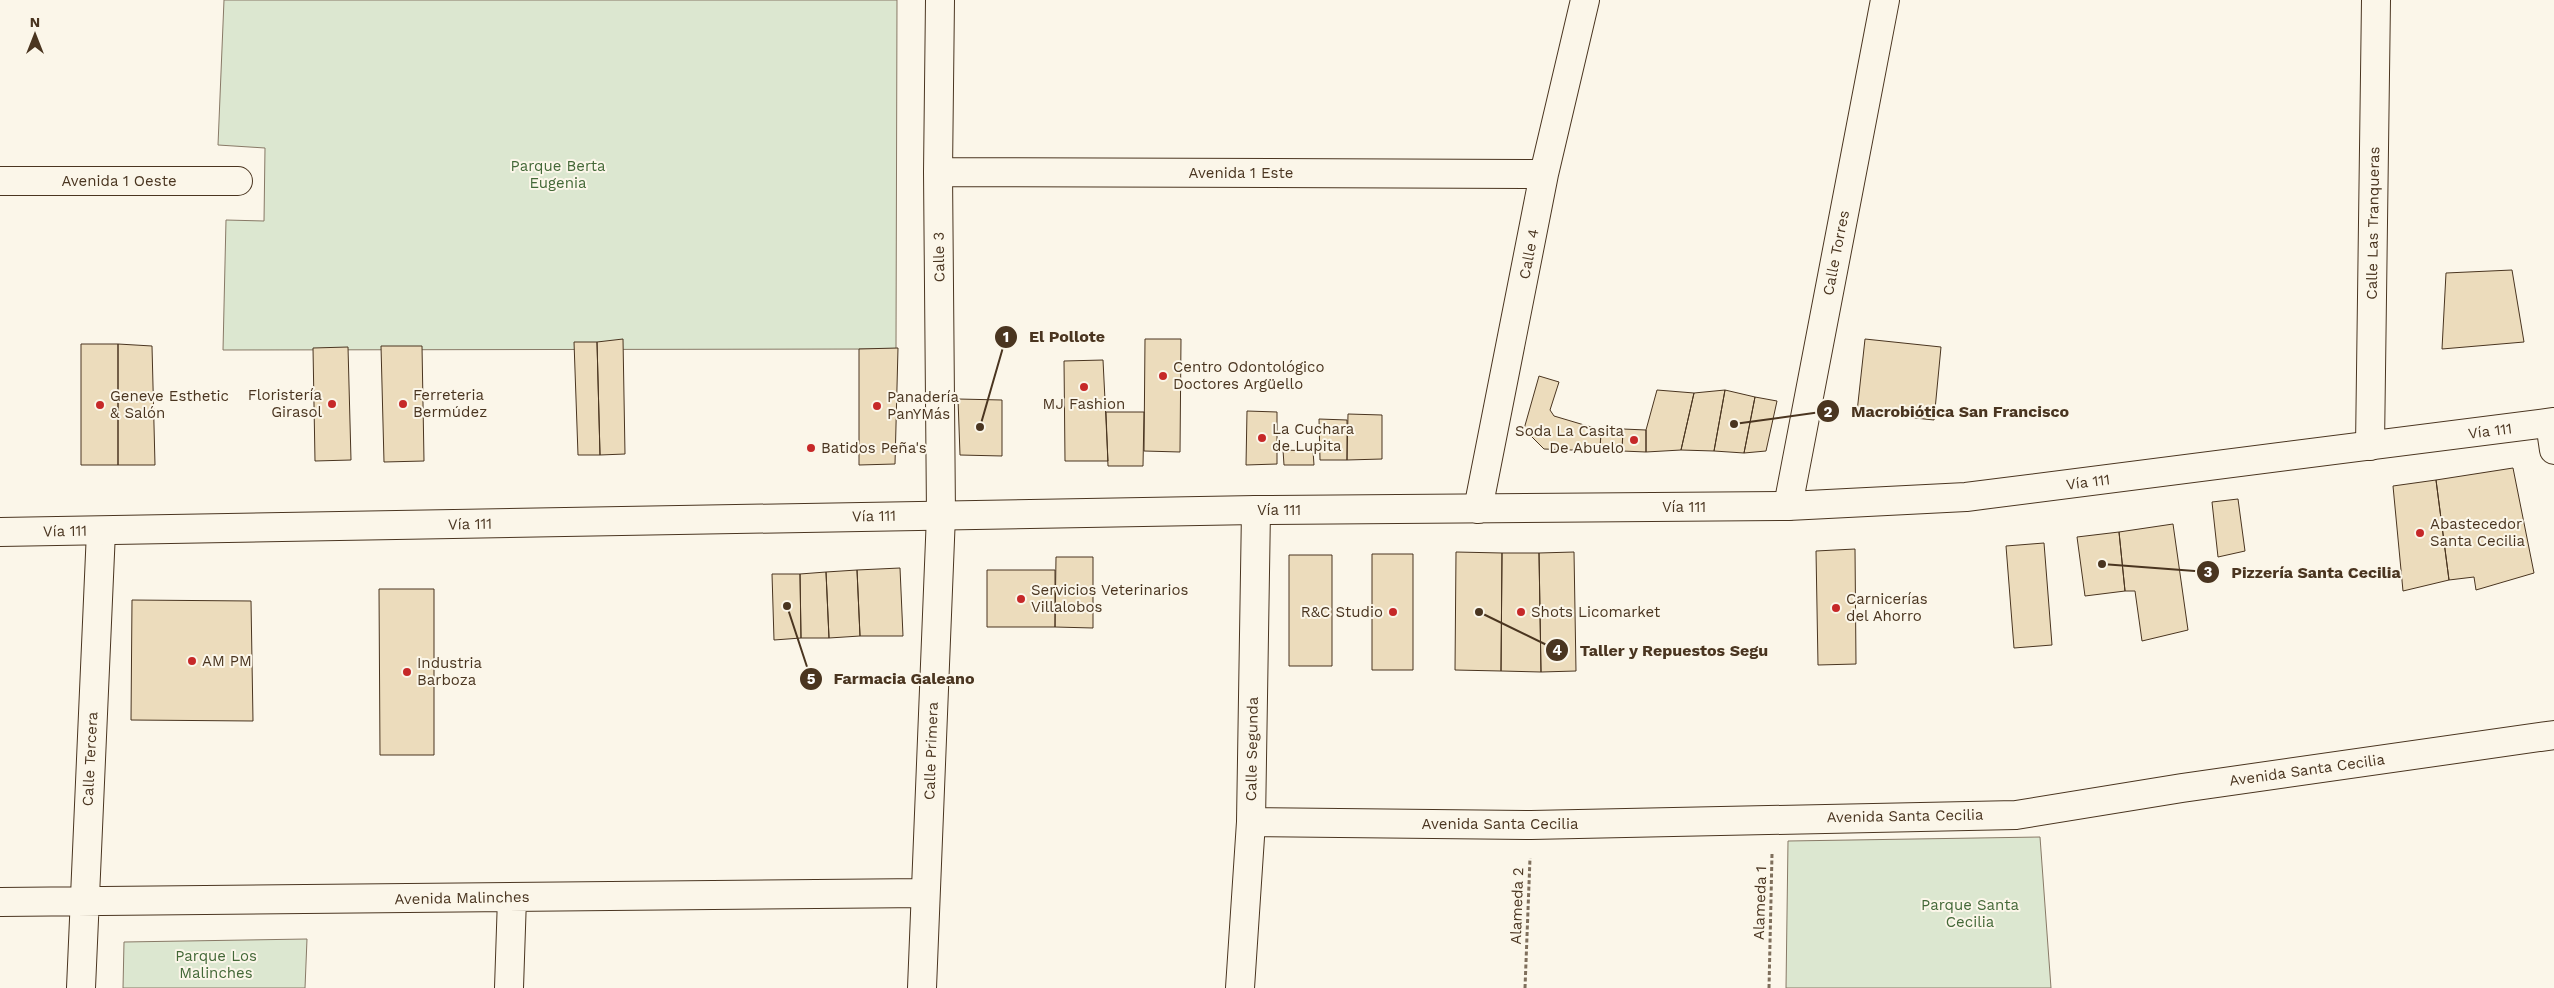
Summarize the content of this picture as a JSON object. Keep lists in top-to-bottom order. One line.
{"streets":{"street":["Avenida 1 Este","Avenida 1 Oeste","Calle Las Tranqueras","Calle Torres","Calle 4","Calle 3","Vía 111","Calle Segunda","Calle Primera","Calle Tercera","Avenida Santa Cecilia","Avenida Malinches"],"path":["Alameda 1","Alameda 2"]},"crossings":[["Avenida 1 Este","Calle 4"],["Avenida 1 Este","Calle 3"],["Calle Las Tranqueras","Vía 111"],["Calle Torres","Vía 111"],["Calle 4","Vía 111"],["Calle 3","Vía 111"],["Calle 3","Calle Primera"],["Vía 111","Calle Segunda"],["Vía 111","Calle Primera"],["Vía 111","Calle Tercera"],["Calle Segunda","Avenida Santa Cecilia"],["Calle Primera","Avenida Malinches"],["Calle Tercera","Avenida Malinches"],["Avenida Santa Cecilia","Alameda 1"],["Avenida Santa Cecilia","Alameda 2"]],"parks":["Parque Berta Eugenia","Parque Santa Cecilia","Parque Los Malinches"],"places":["Centro Odontológico Doctores Argüello","MJ Fashion","Floristería Girasol","Ferreteria Bermúdez","Geneve Esthetic & Salón","Panadería PanYMás","Macrobiótica San Francisco","El Pollote","La Cuchara de Lupita","Soda La Casita De Abuelo","Batidos Peña's","Abastecedor Santa Cecilia","Pizzería Santa Cecilia","Servicios Veterinarios Villalobos","Farmacia Galeano","Carnicerías del Ahorro","R&C Studio","Taller y Repuestos Segu","Shots Licomarket","AM PM","Industria Barboza"],"north":"top"}
